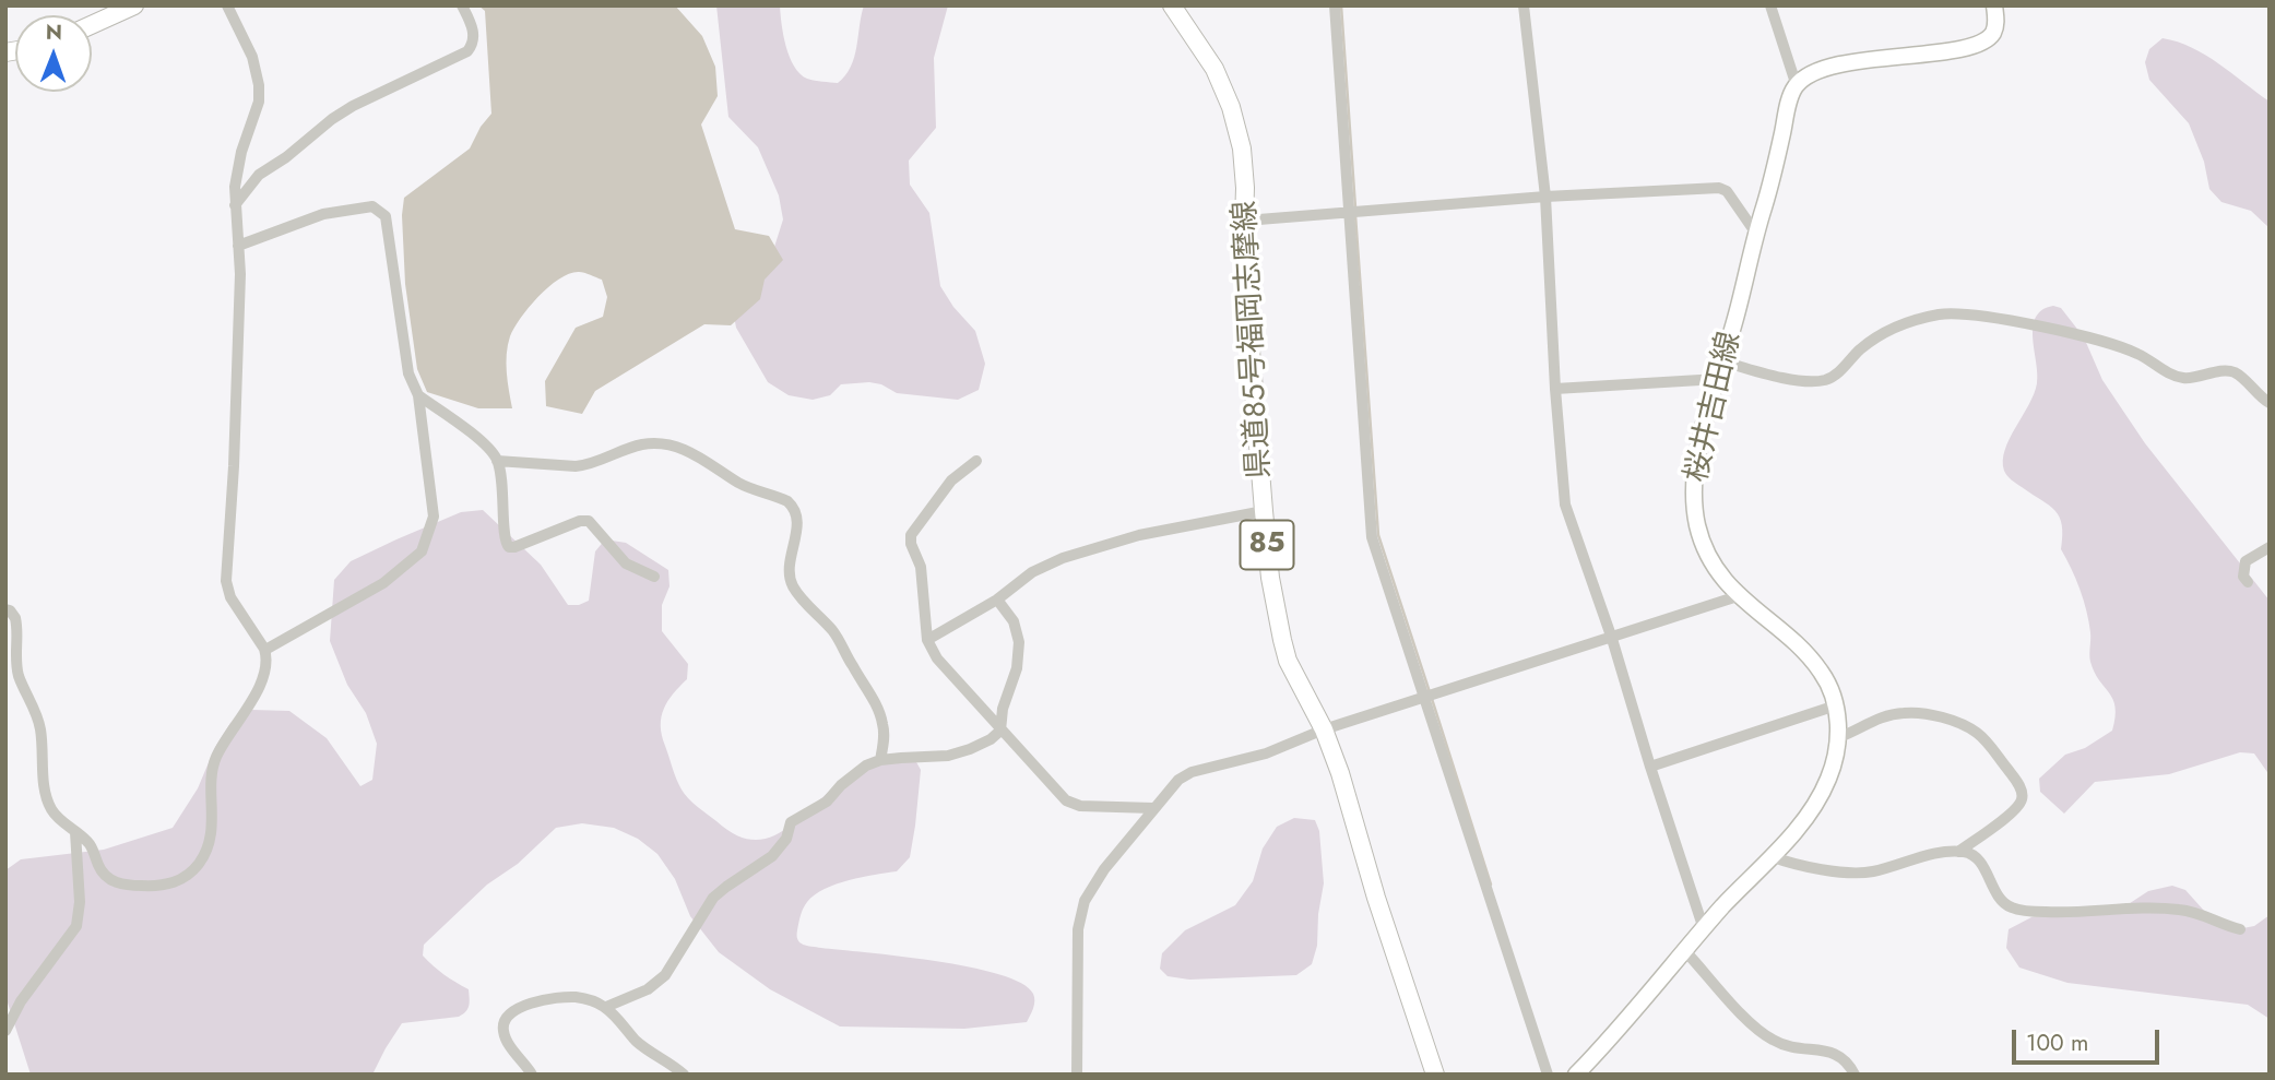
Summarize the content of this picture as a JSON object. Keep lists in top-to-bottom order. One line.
{"streets":{"main road":["県道85号福岡志摩線","桜井吉田線","85"]},"scale_bar":"100 m","north":"top"}
